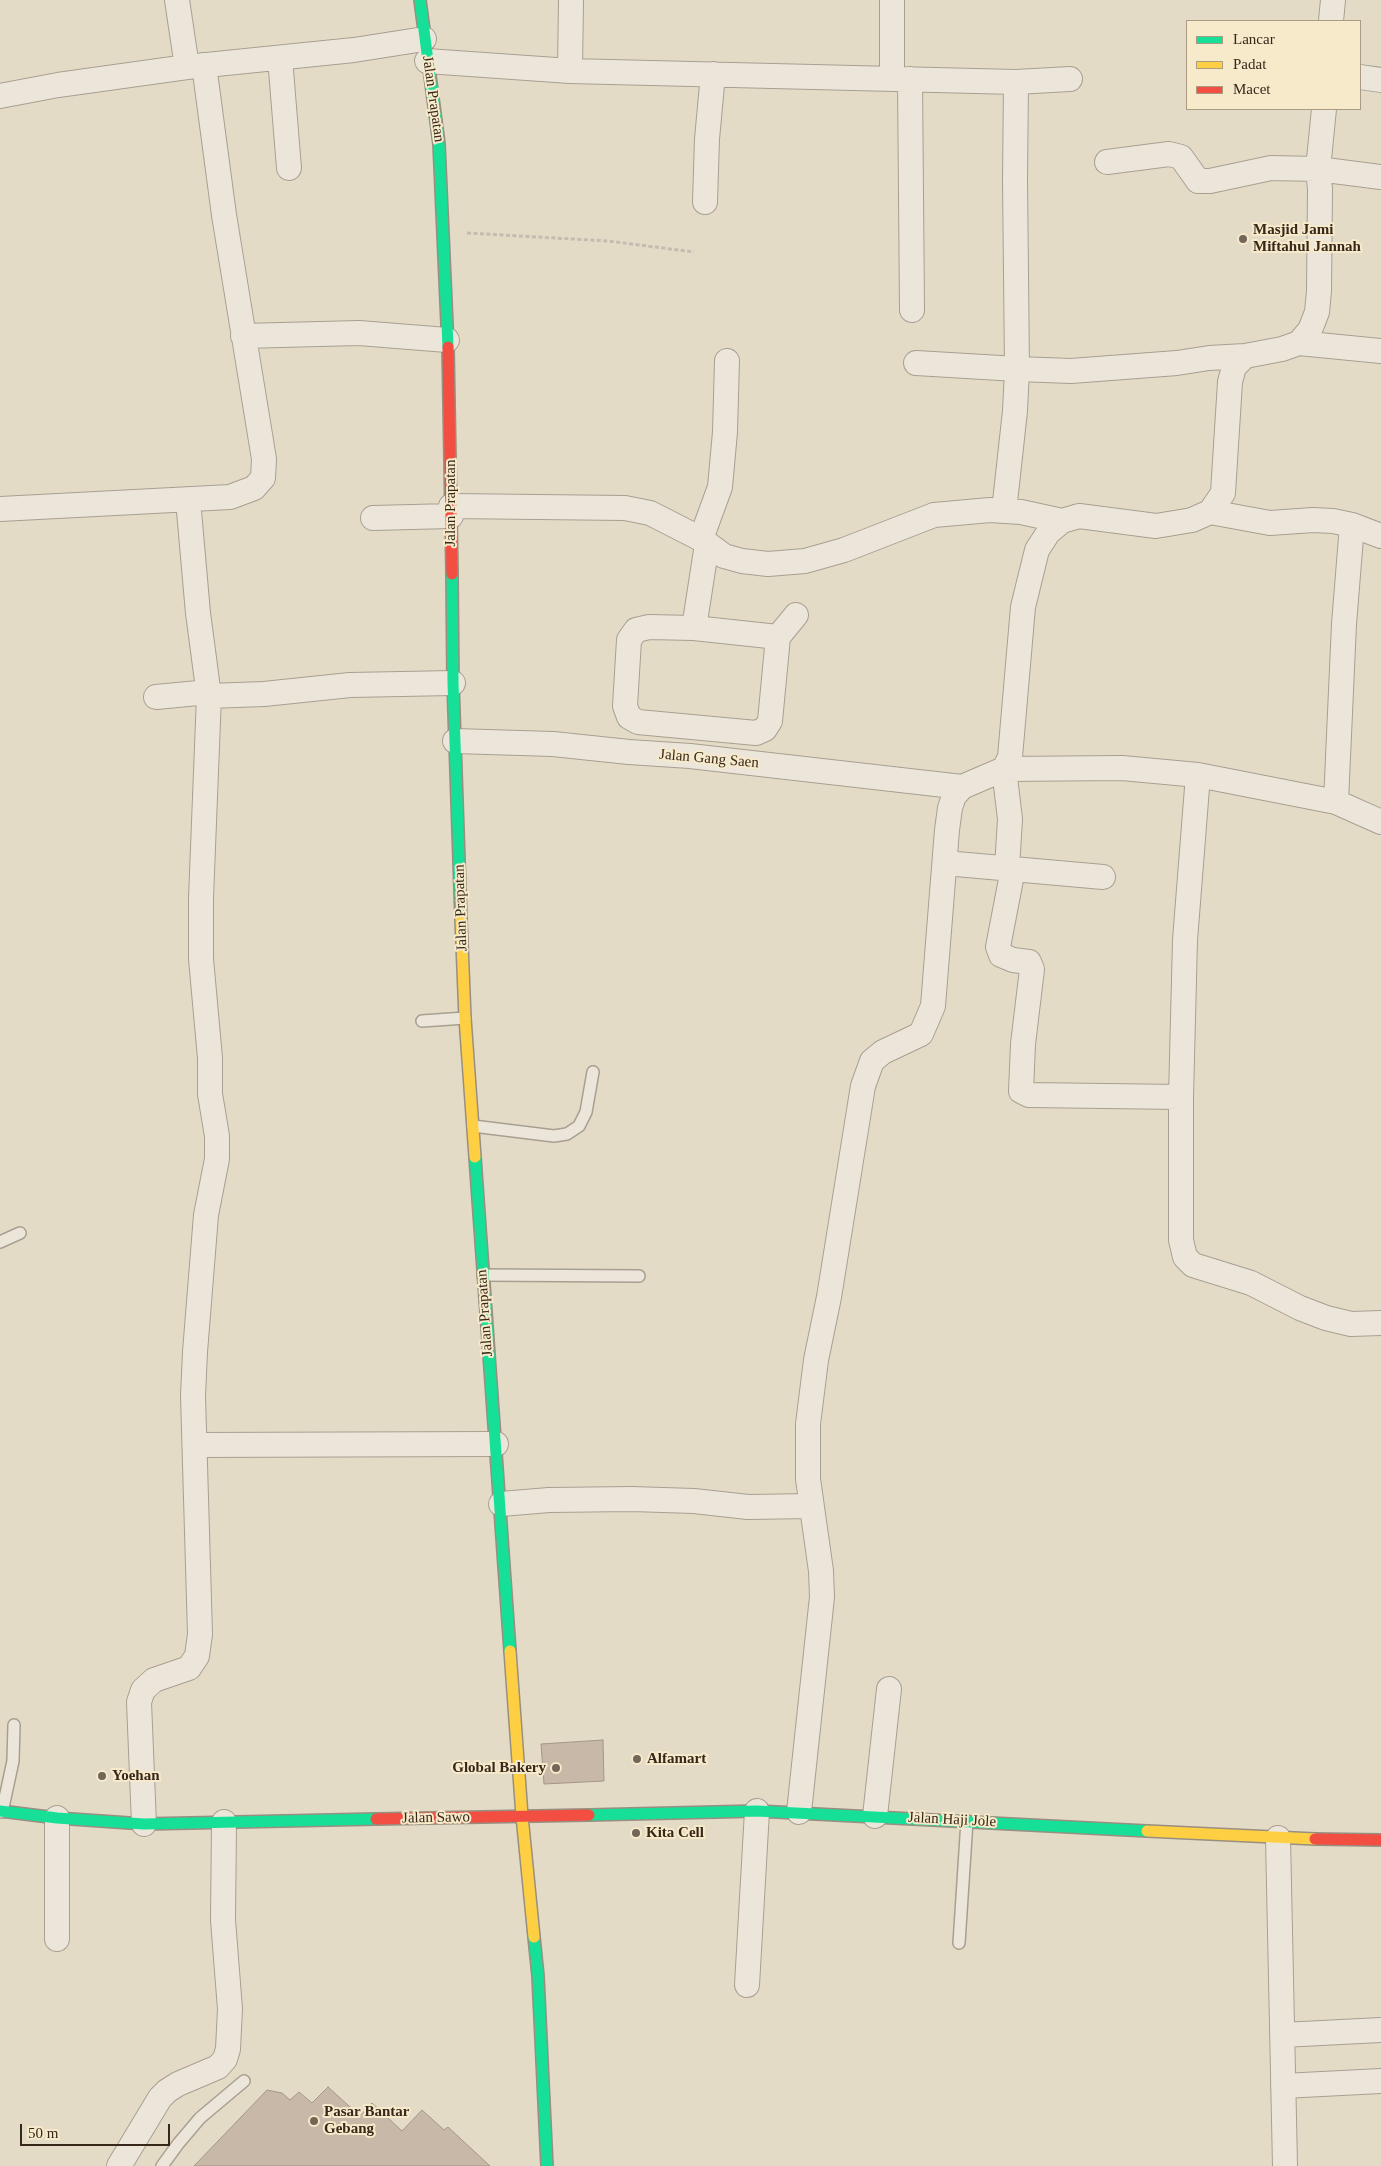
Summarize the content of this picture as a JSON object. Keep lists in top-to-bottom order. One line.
{"streets":{"main road":["Jalan Prapatan","Jalan Sawo","Jalan Haji Jole"],"street":["Jalan Gang Saen"]},"crossings":[["Jalan Prapatan","Jalan Gang Saen"],["Jalan Prapatan","Jalan Sawo"],["Jalan Prapatan","Jalan Haji Jole"],["Jalan Sawo","Jalan Haji Jole"]],"places":["Masjid Jami Miftahul Jannah","Alfamart","Global Bakery","Yoehan","Kita Cell","Pasar Bantar Gebang"],"legend":["Lancar","Padat","Macet"],"scale_bar":"50 m"}
